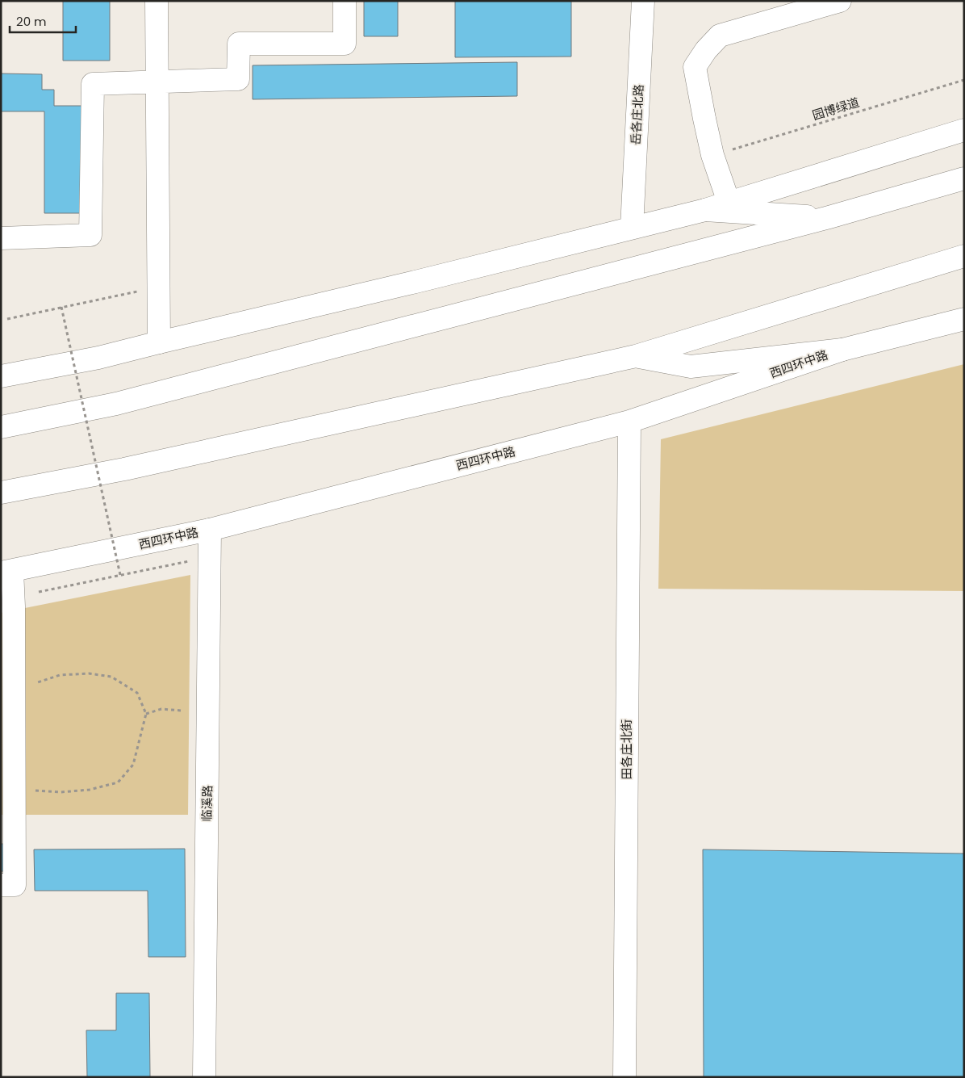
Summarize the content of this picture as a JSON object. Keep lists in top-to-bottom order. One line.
{"streets":{"main road":["岳各庄北路","西四环中路","田各庄北街","临溪路"],"path":["园博绿道"]},"crossings":[["西四环中路","田各庄北街"],["西四环中路","临溪路"]],"scale_bar":"20 m"}
